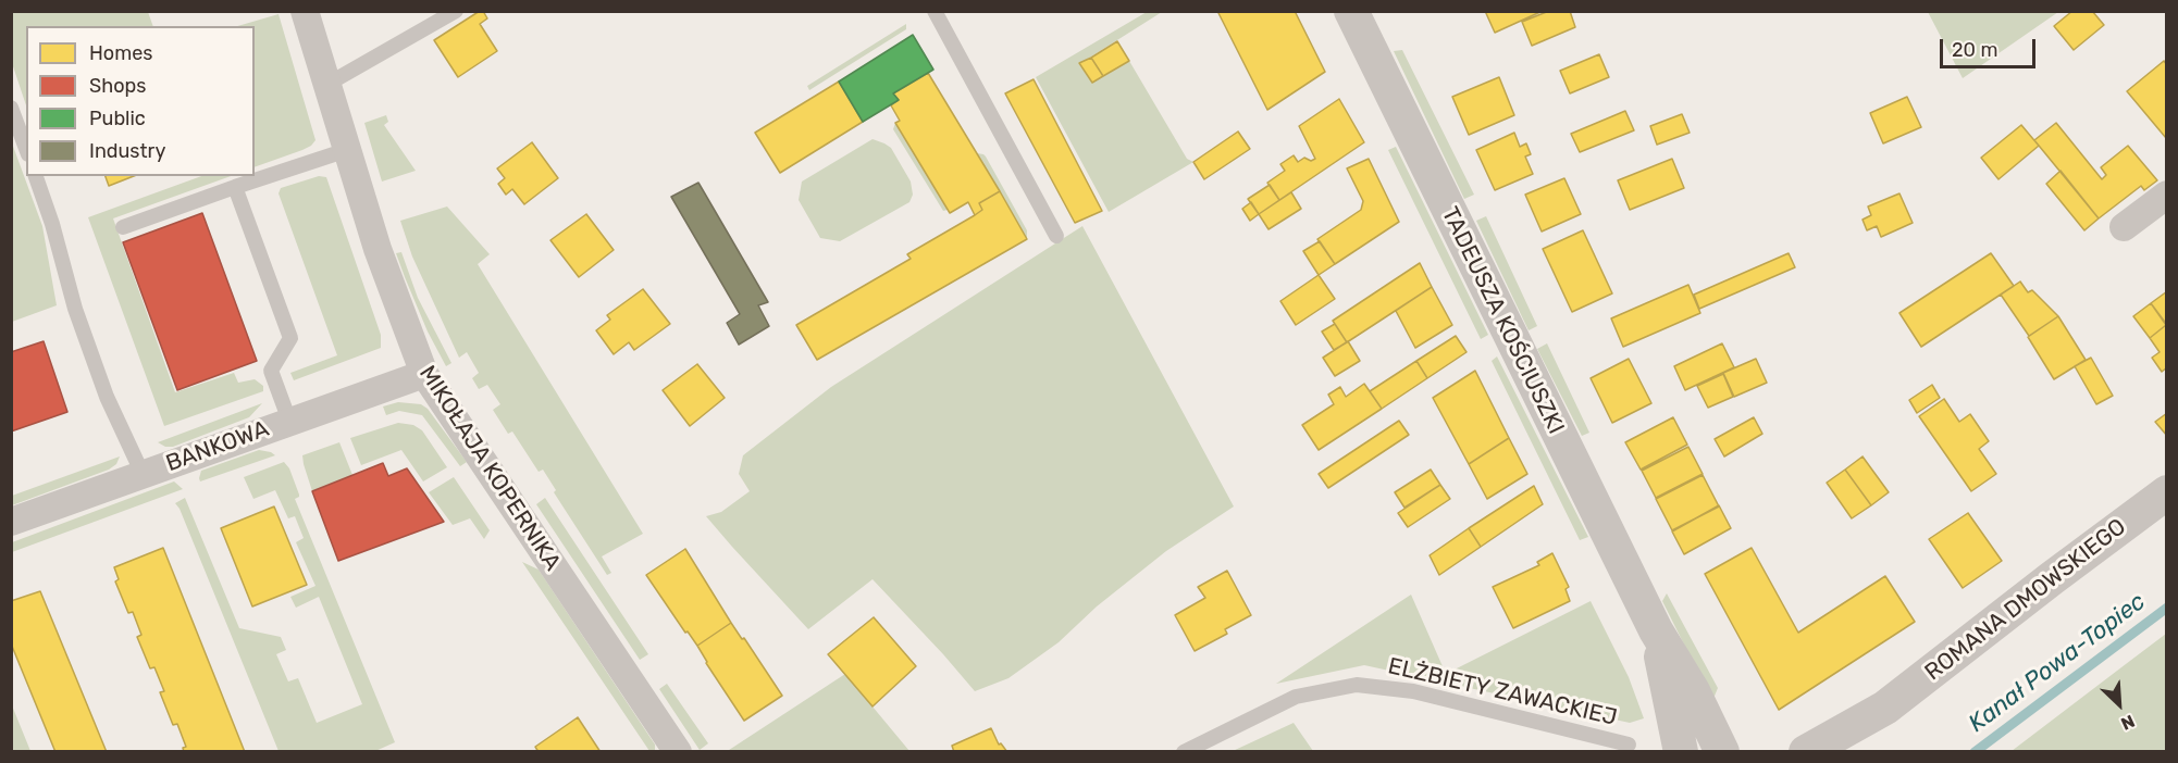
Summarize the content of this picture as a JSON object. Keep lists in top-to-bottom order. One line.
{"streets":{"street":["TADEUSZA KOŚCIUSZKI","BANKOWA","MIKOŁAJA KOPERNIKA","ROMANA DMOWSKIEGO"],"lane":["ELŻBIETY ZAWACKIEJ"]},"crossings":[["BANKOWA","MIKOŁAJA KOPERNIKA"]],"water":["Kanał Powa-Topiec"],"legend":["Homes","Shops","Public","Industry"],"scale_bar":"20 m","north":"bottom right"}
